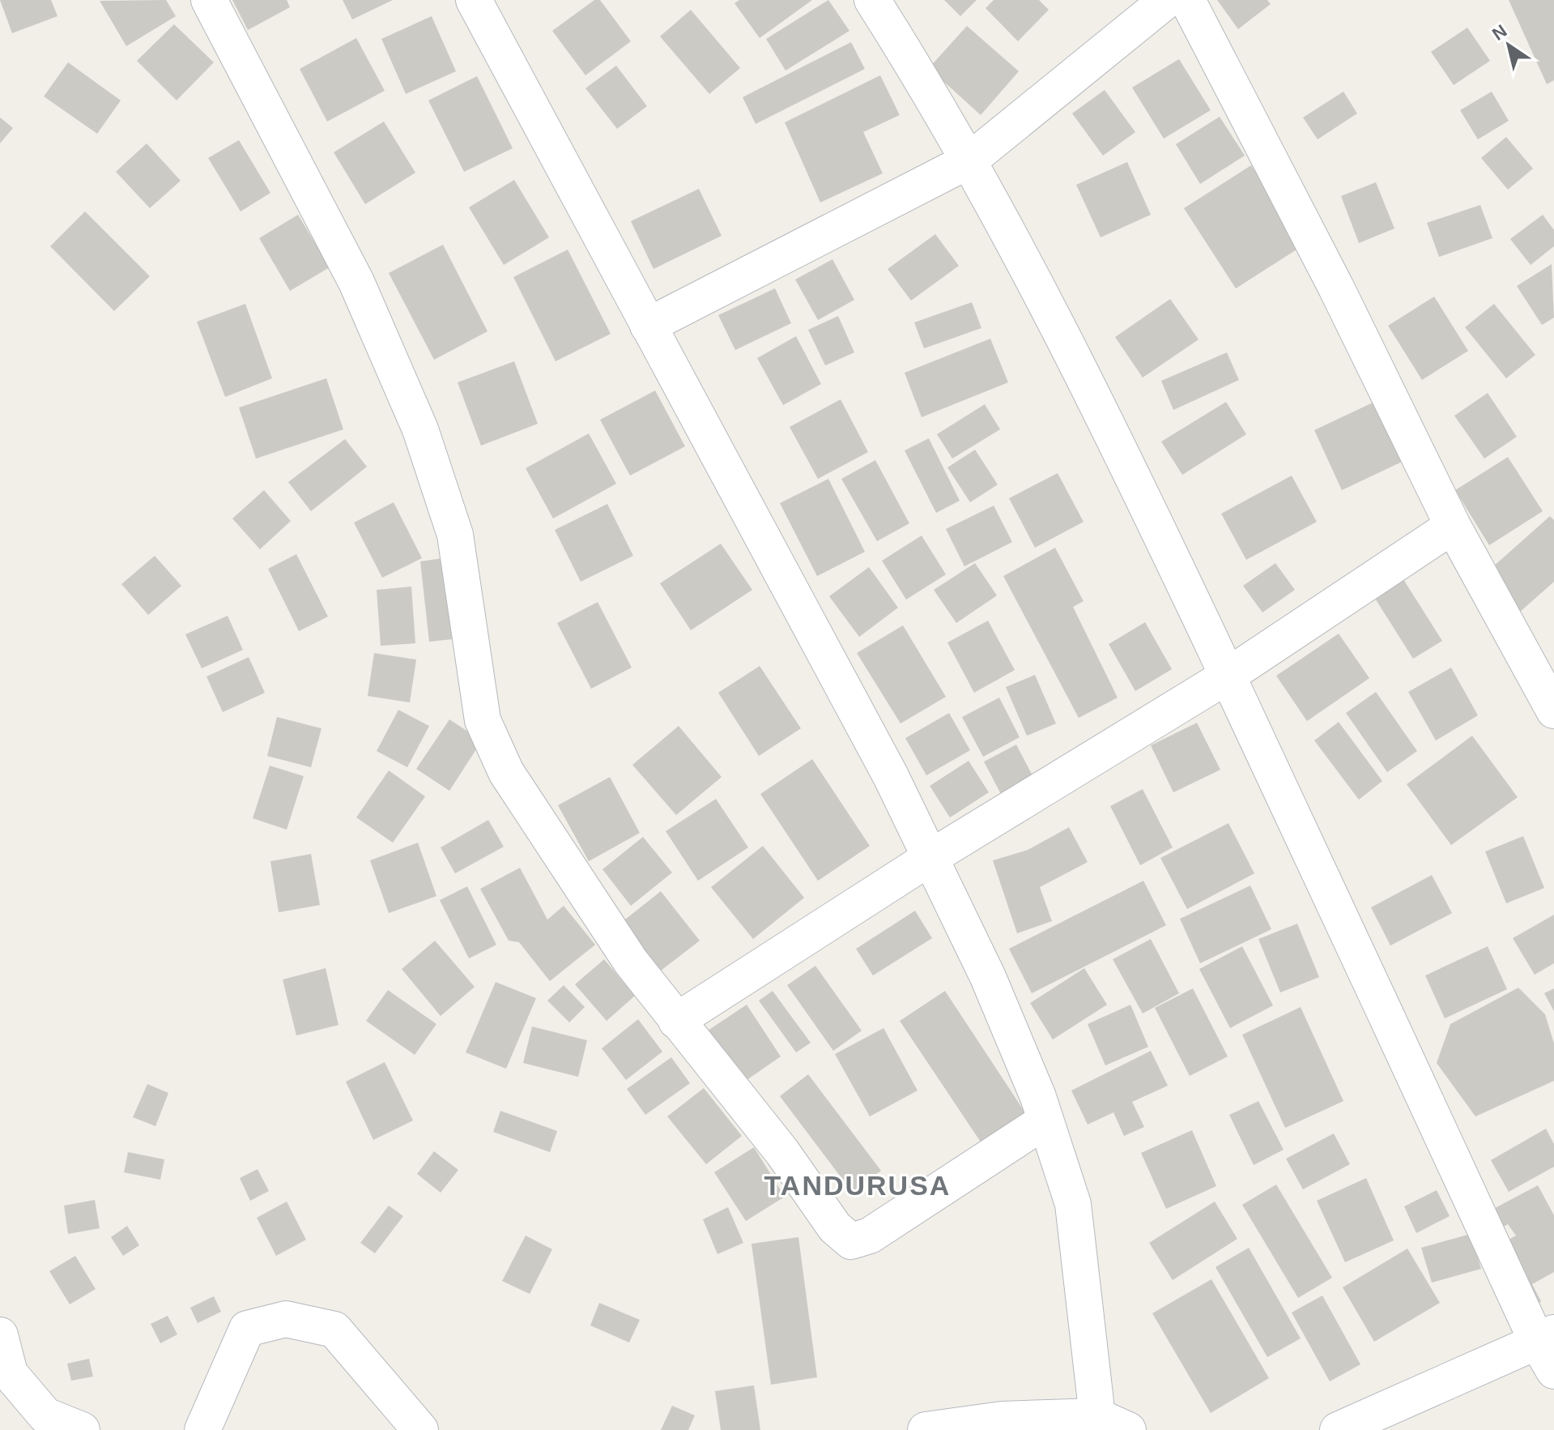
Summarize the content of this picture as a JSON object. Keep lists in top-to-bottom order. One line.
{"districts":["TANDURUSA"],"north":"top left"}
